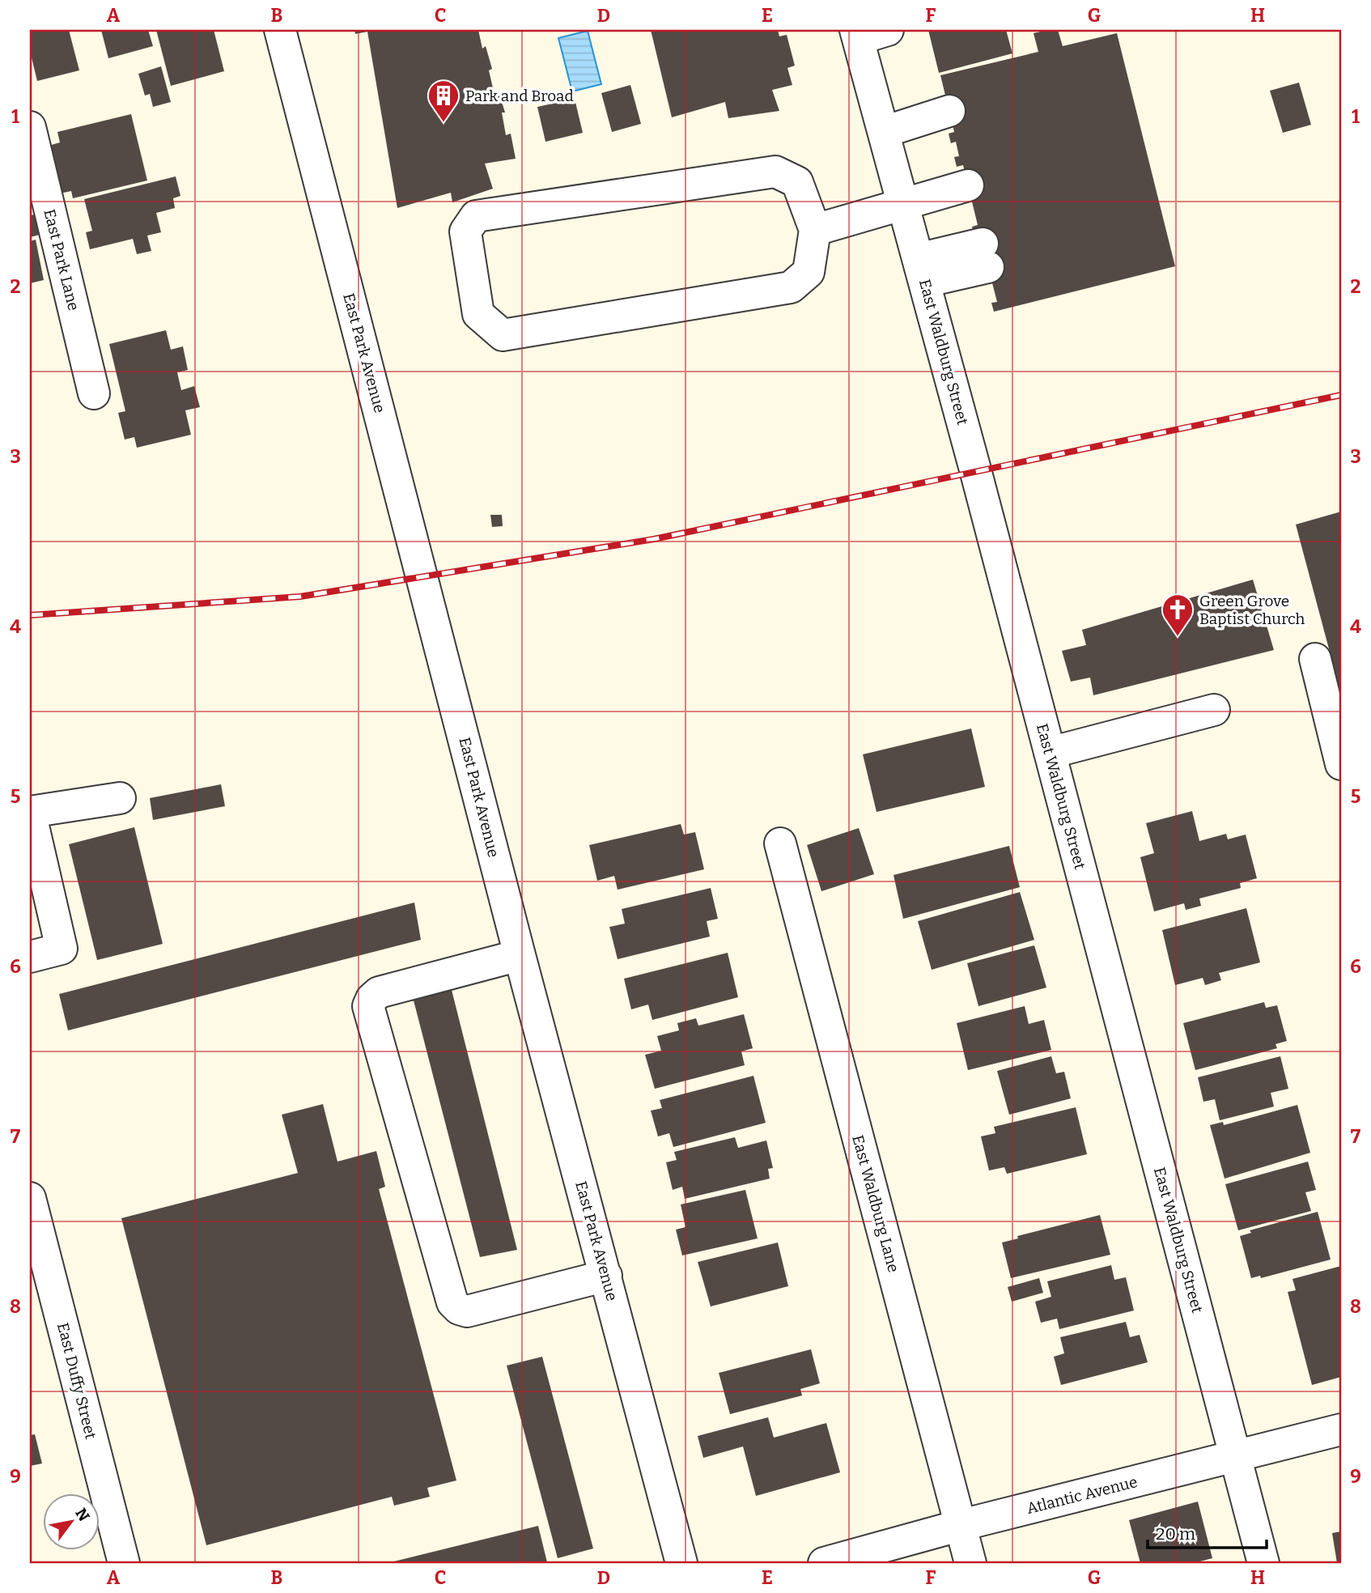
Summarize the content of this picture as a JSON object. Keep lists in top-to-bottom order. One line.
{"streets":{"street":["East Park Lane","East Waldburg Street","East Park Avenue","East Waldburg Lane","East Duffy Street","Atlantic Avenue"]},"crossings":[["East Waldburg Street","Atlantic Avenue"],["East Waldburg Lane","Atlantic Avenue"]],"places":{"building":["Park and Broad"],"church":["Green Grove Baptist Church"]},"scale_bar":"20 m","north":"top right","grid":{"columns":["A","B","C","D","E","F","G","H"],"rows":["1","2","3","4","5","6","7","8","9"]}}
